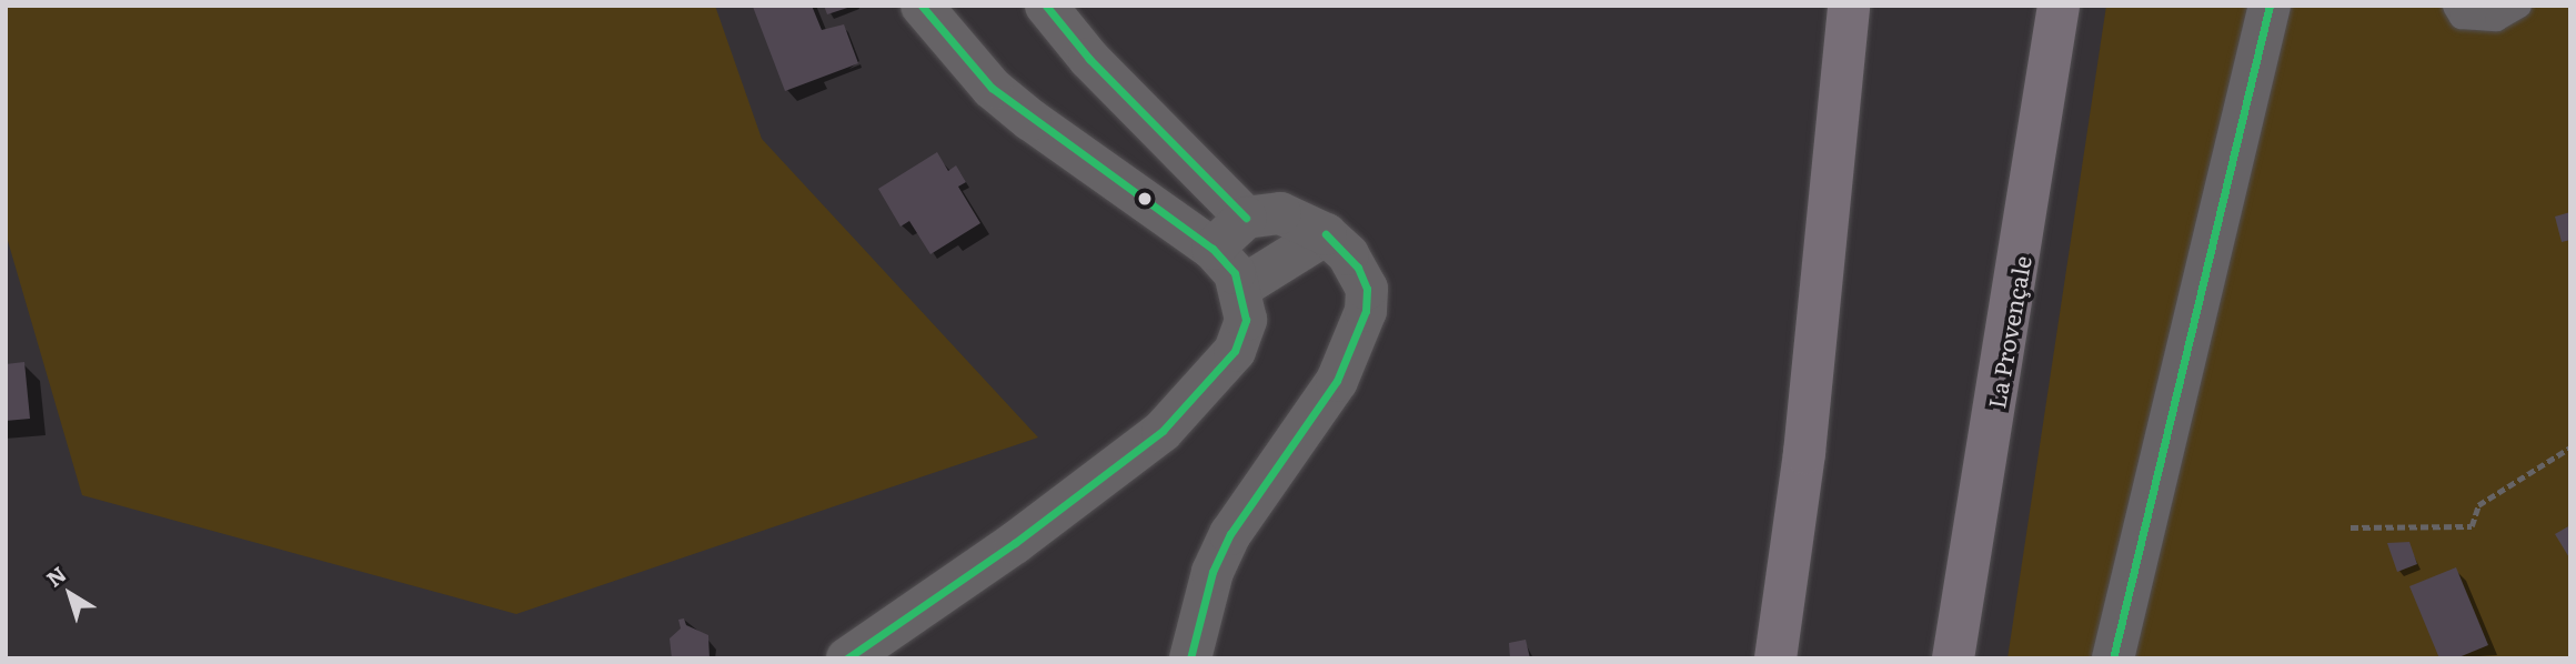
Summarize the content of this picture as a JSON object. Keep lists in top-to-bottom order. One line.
{"streets":{"highway":["La Provençale"]},"north":"top left"}
